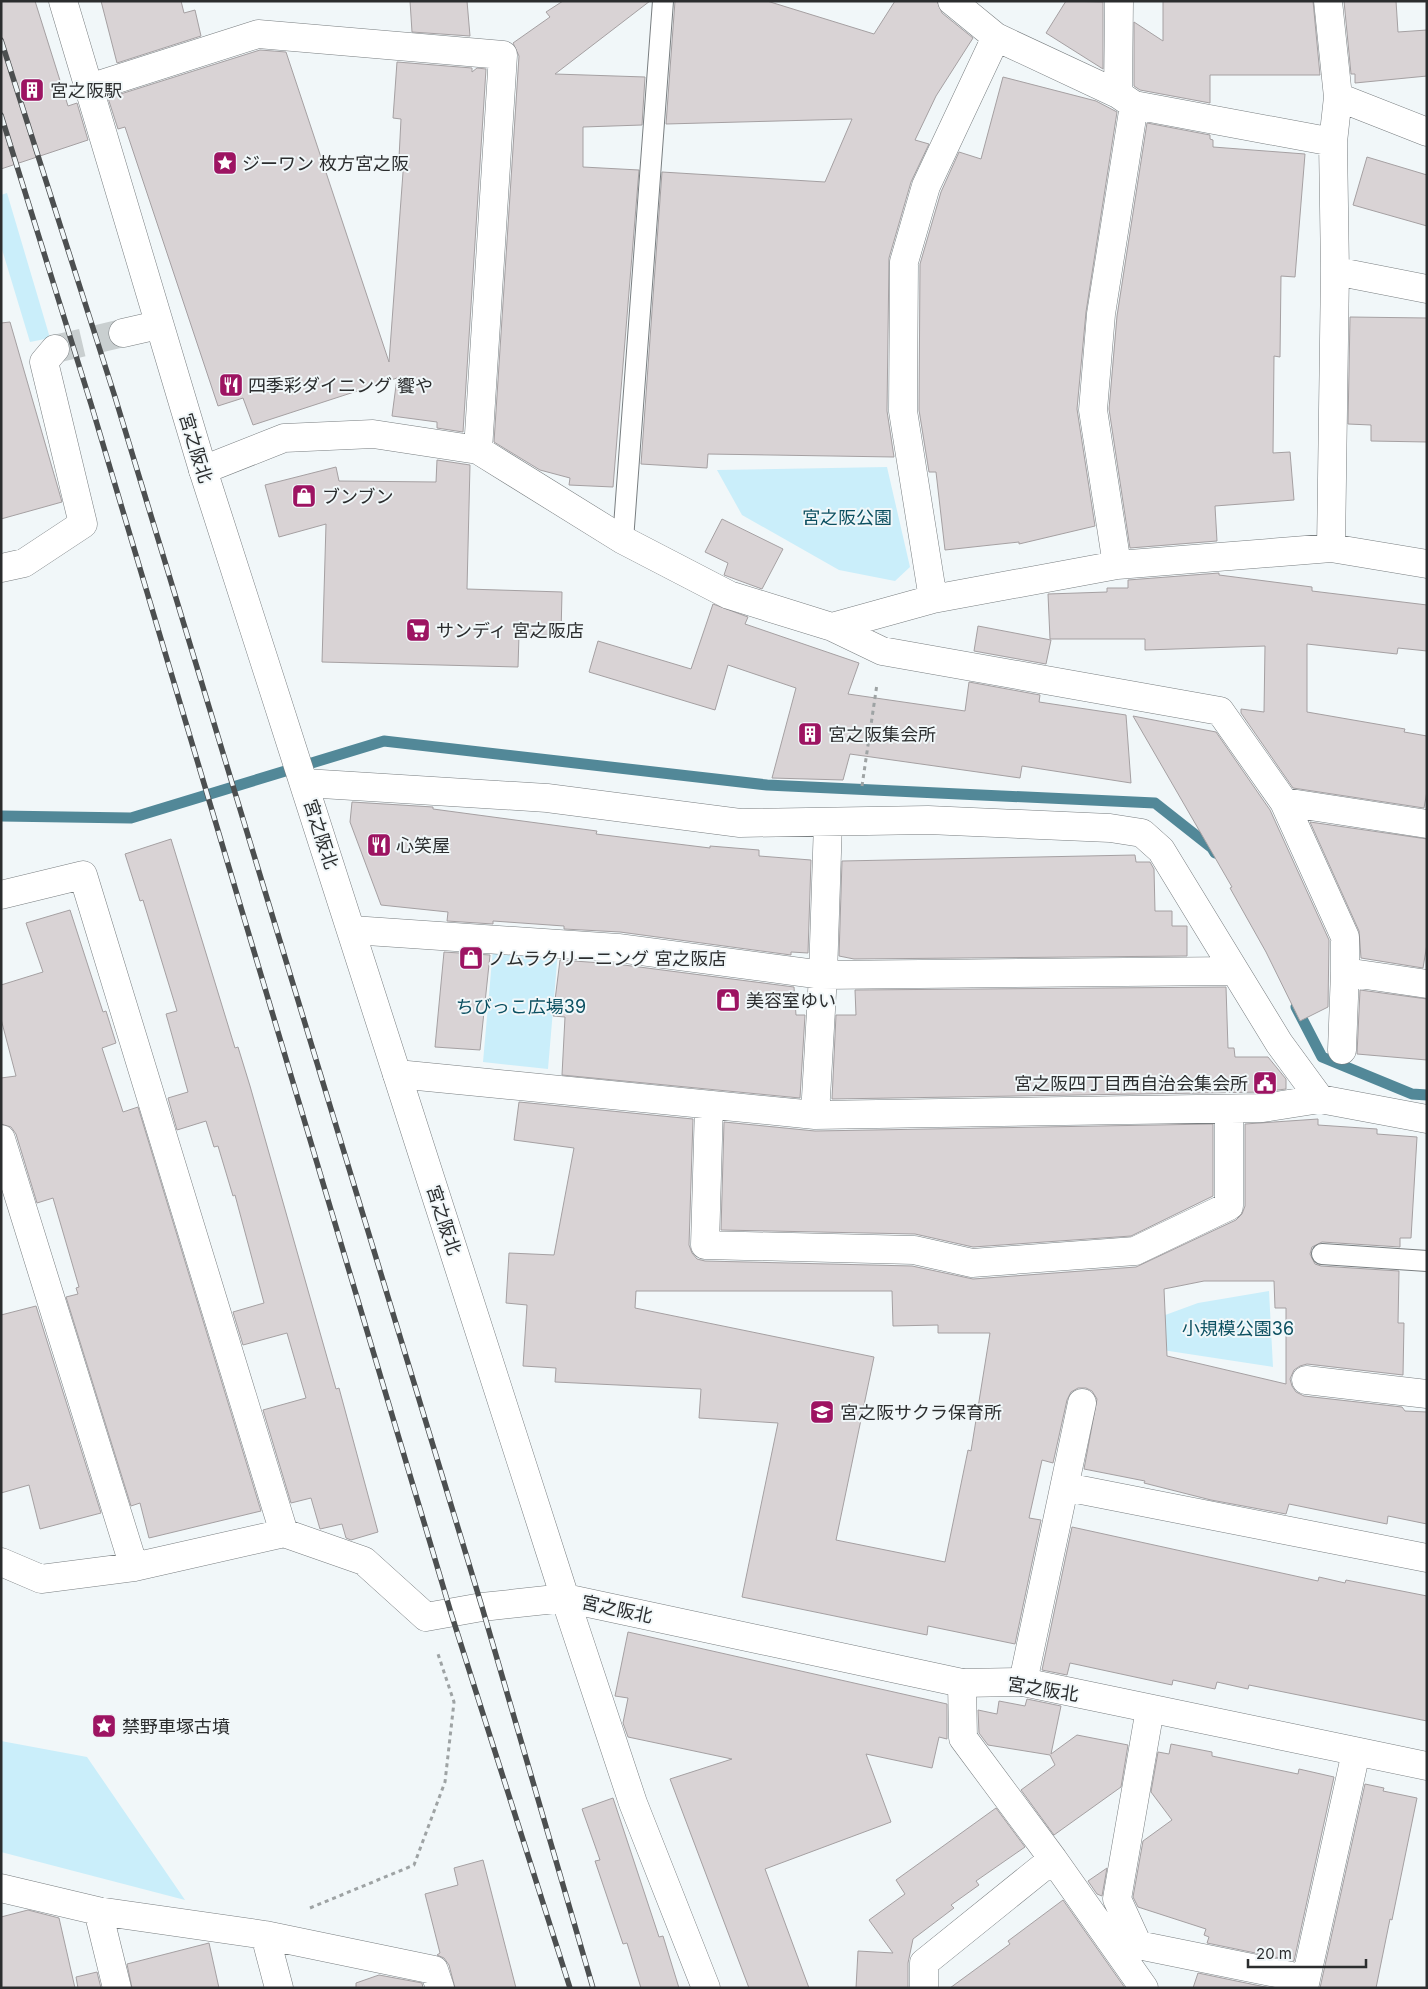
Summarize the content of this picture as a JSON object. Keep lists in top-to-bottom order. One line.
{"streets":{"street":["宮之阪北"]},"parks":["宮之阪公園","ちびっこ広場39","小規模公園36"],"places":{"building":["宮之阪駅","宮之阪集会所"],"place":["ジーワン 枚方宮之阪","禁野車塚古墳"],"restaurant":["四季彩ダイニング 饗や","心笑屋"],"shop":["ブンブン","ノムラクリーニング 宮之阪店","美容室ゆい"],"supermarket":["サンディ 宮之阪店"],"public building":["宮之阪四丁目西自治会集会所"],"school or university":["宮之阪サクラ保育所"]},"scale_bar":"20 m"}
